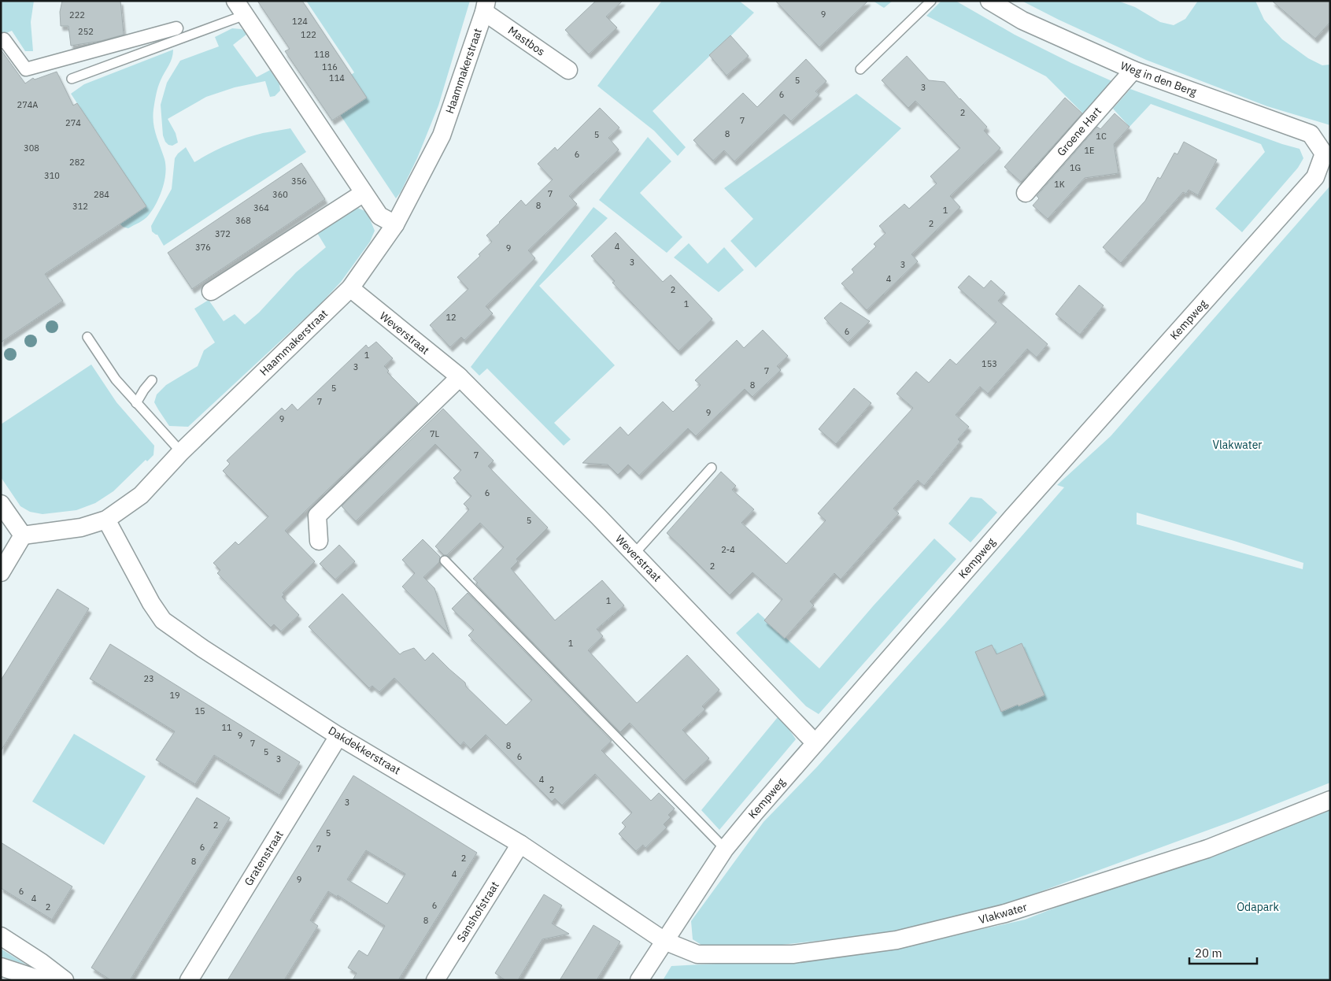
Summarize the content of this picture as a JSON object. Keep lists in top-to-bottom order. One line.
{"streets":{"street":["Mastbos","Haammakerstraat","Weg in den Berg","Groene Hart","Kempweg","Weverstraat","Dakdekkerstraat","Gratenstraat","Sanshofstraat","Vlakwater"]},"crossings":[["Mastbos","Haammakerstraat"],["Haammakerstraat","Weverstraat"],["Haammakerstraat","Dakdekkerstraat"],["Weg in den Berg","Groene Hart"],["Weg in den Berg","Kempweg"],["Kempweg","Weverstraat"],["Kempweg","Dakdekkerstraat"],["Kempweg","Vlakwater"],["Dakdekkerstraat","Gratenstraat"],["Dakdekkerstraat","Sanshofstraat"],["Dakdekkerstraat","Vlakwater"]],"parks":["Vlakwater","Odapark"],"house_numbers":["9","222","124","252","122","118","116","114","5","3","6","274A","2","7","274","8","5","1C","308","1E","6","282","1G","310","356","1K","7","284","360","8","312","364","1","368","2","372","4","376","9","3","3","4","2","1","12","6","1","153","3","7","8","5","7","9","9","7L","7","6","5","2-4","2","1","1","23","19","15","11","9","7","8","5","6","3","4","2","3","2","5","6","7","2","8","4","9","6","4","6","2","8"],"scale_bar":"20 m"}
